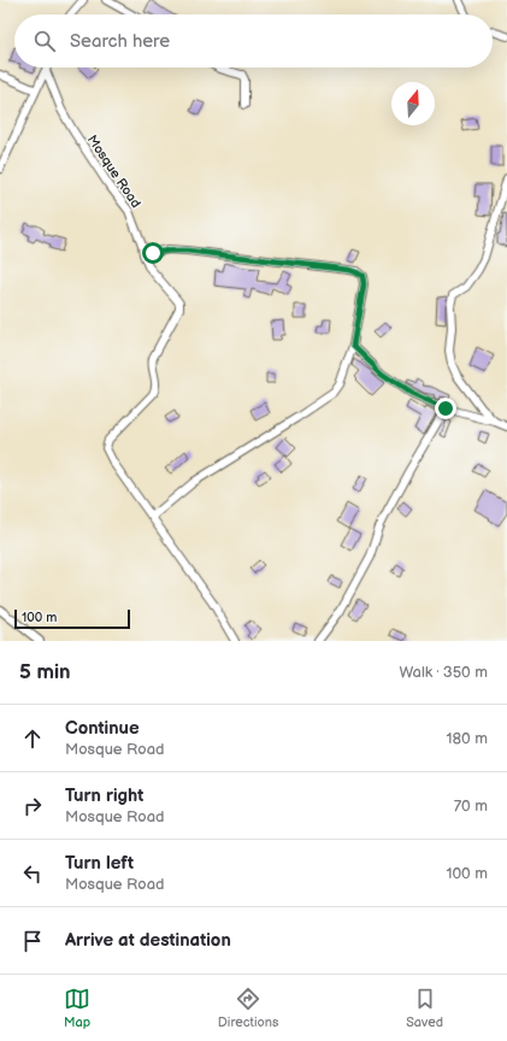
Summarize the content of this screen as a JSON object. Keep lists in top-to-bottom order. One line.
{"streets":{"street":["Mosque Road"]},"scale_bar":"100 m","north":"top","page":{"search":"Search here","scale":"100 m","heading":["5 min","Walk · 350 m"],"list":[["Continue","Mosque Road","180 m"],["Turn right","Mosque Road","70 m"],["Turn left","Mosque Road","100 m"],"Arrive at destination"],"nav":["Map","Directions","Saved"]}}
